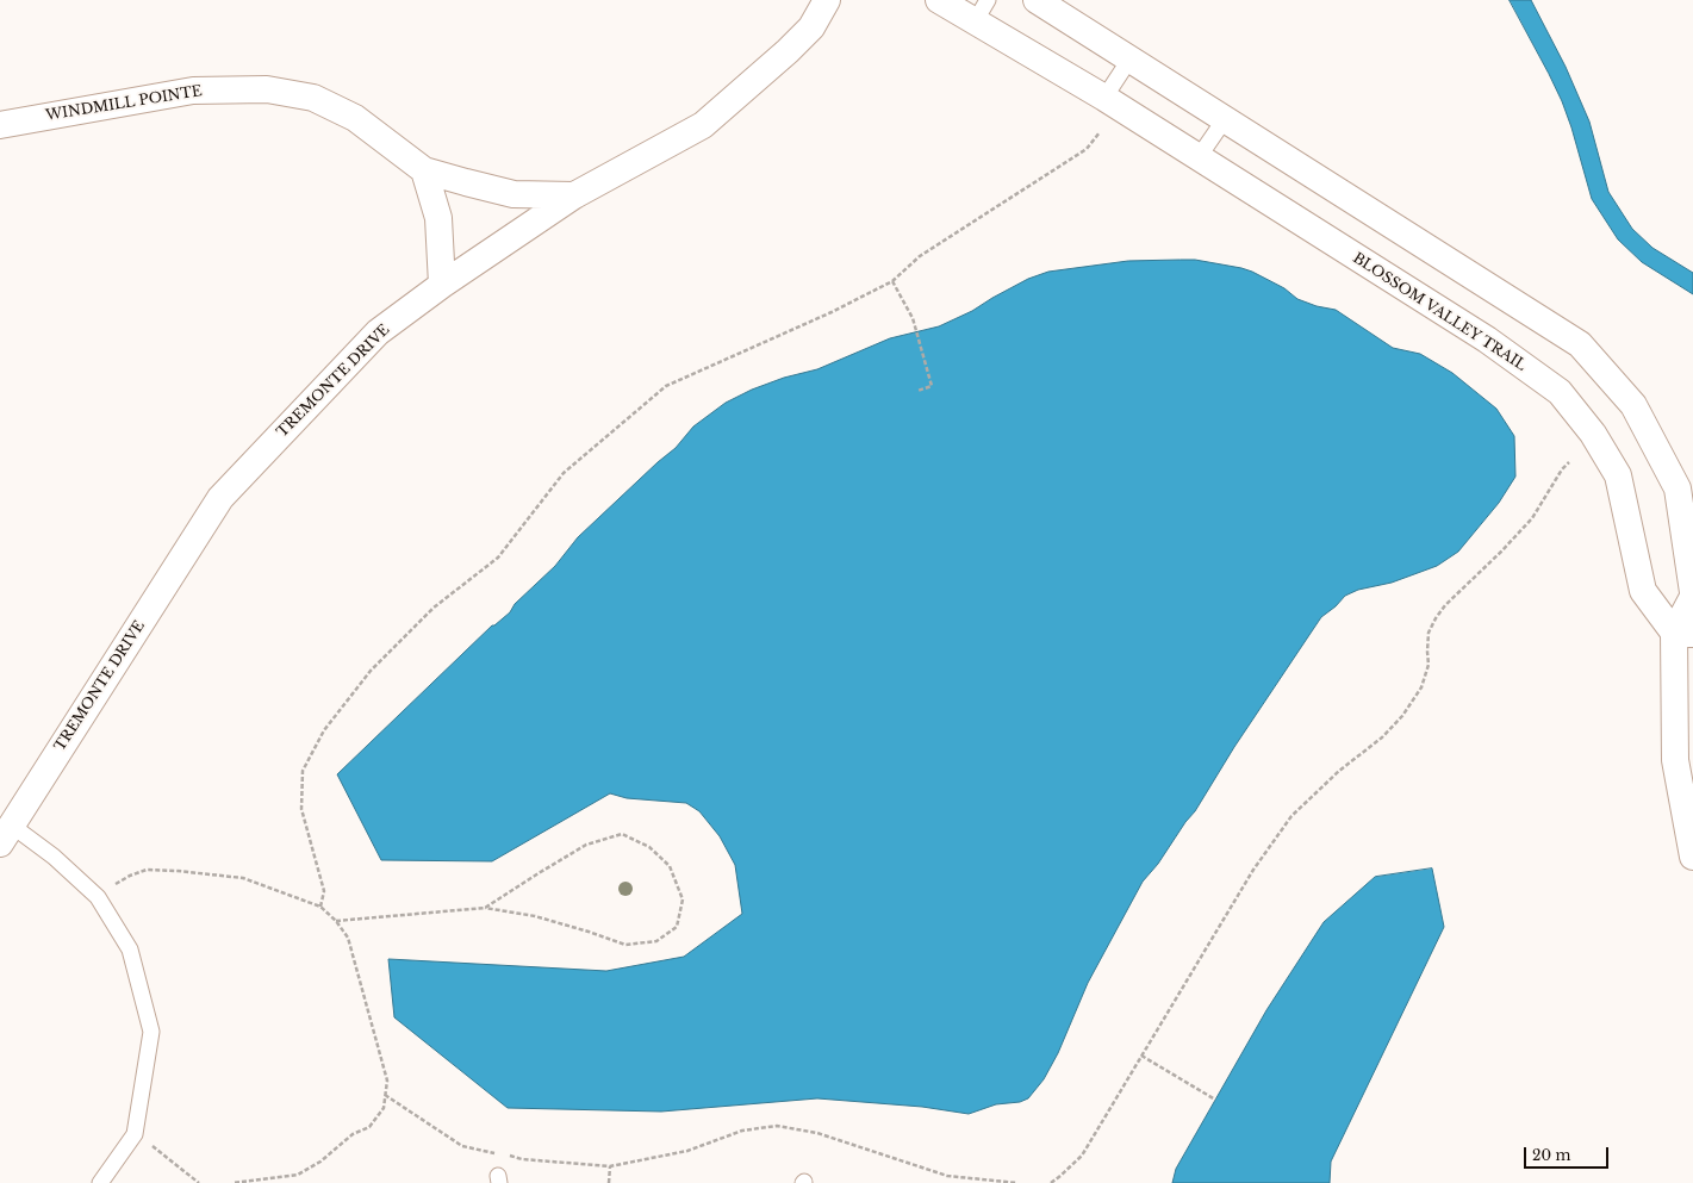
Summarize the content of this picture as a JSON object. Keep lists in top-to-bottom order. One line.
{"streets":{"street":["WINDMILL POINTE","BLOSSOM VALLEY TRAIL","TREMONTE DRIVE"]},"crossings":[["WINDMILL POINTE","TREMONTE DRIVE"]],"scale_bar":"20 m"}
